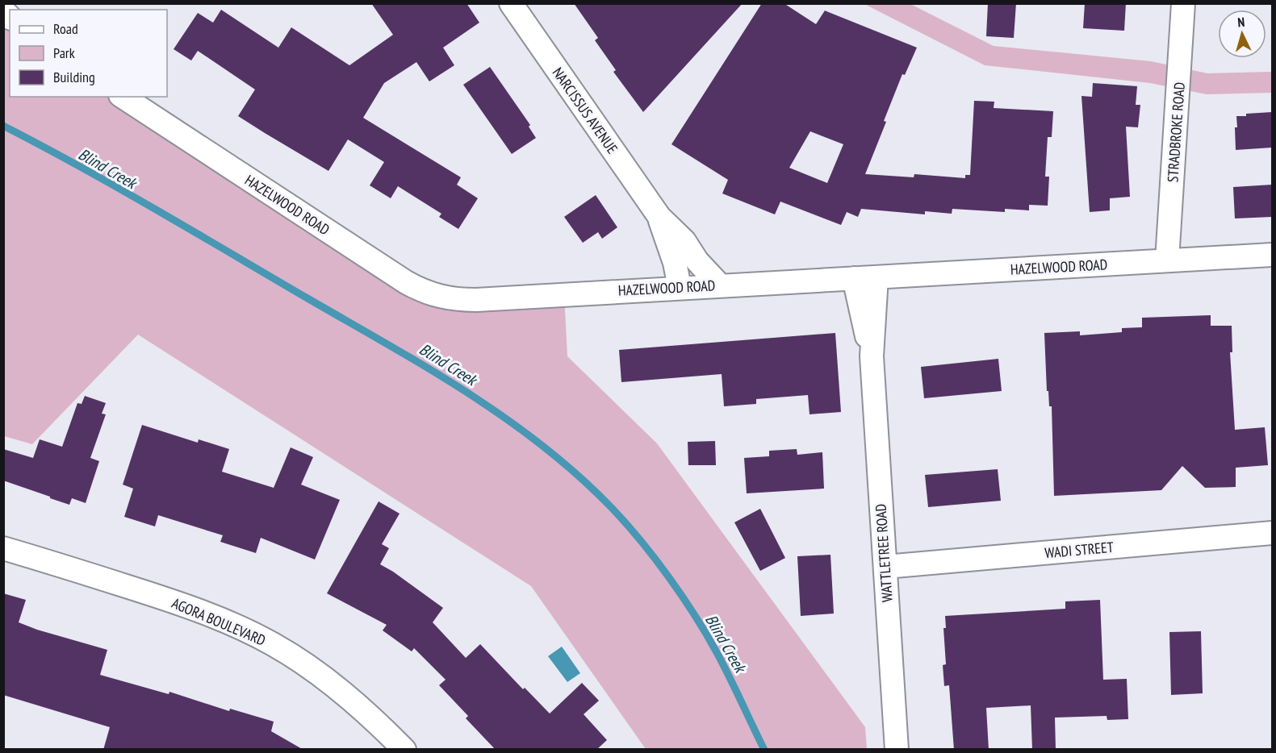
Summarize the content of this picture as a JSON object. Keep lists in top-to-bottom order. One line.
{"streets":{"street":["NARCISSUS AVENUE","STRADBROKE ROAD","HAZELWOOD ROAD","WADI STREET","WATTLETREE ROAD","AGORA BOULEVARD"]},"crossings":[["NARCISSUS AVENUE","HAZELWOOD ROAD"],["STRADBROKE ROAD","HAZELWOOD ROAD"],["HAZELWOOD ROAD","WATTLETREE ROAD"],["WADI STREET","WATTLETREE ROAD"]],"water":["Blind Creek"],"legend":["Road","Park","Building"],"north":"top"}
